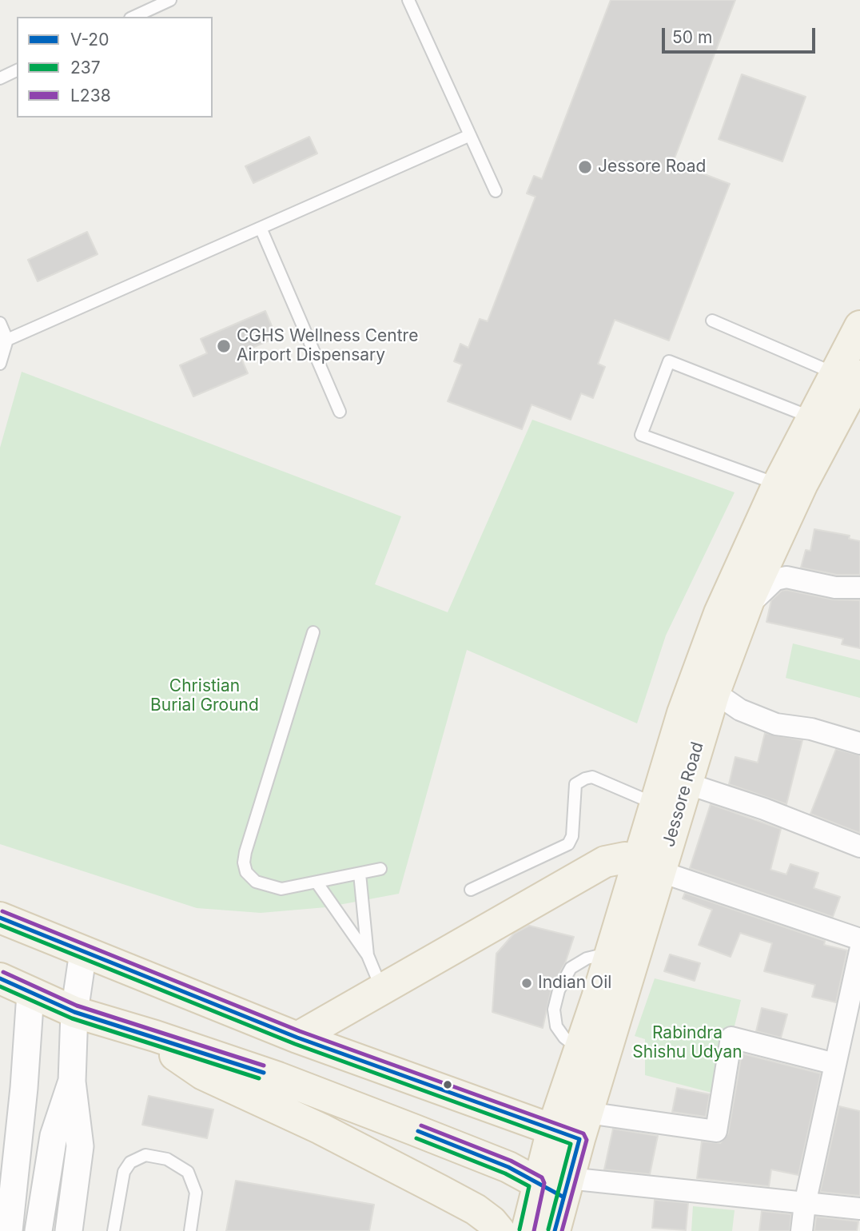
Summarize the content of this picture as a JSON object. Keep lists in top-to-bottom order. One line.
{"streets":{"main road":["Jessore Road"]},"parks":["Christian Burial Ground","Rabindra Shishu Udyan"],"places":["Jessore Road","CGHS Wellness Centre Airport Dispensary","Indian Oil"],"lines":["transit line L238","transit line V-20","transit line 237"],"legend":["V-20","237","L238"],"scale_bar":"50 m"}
